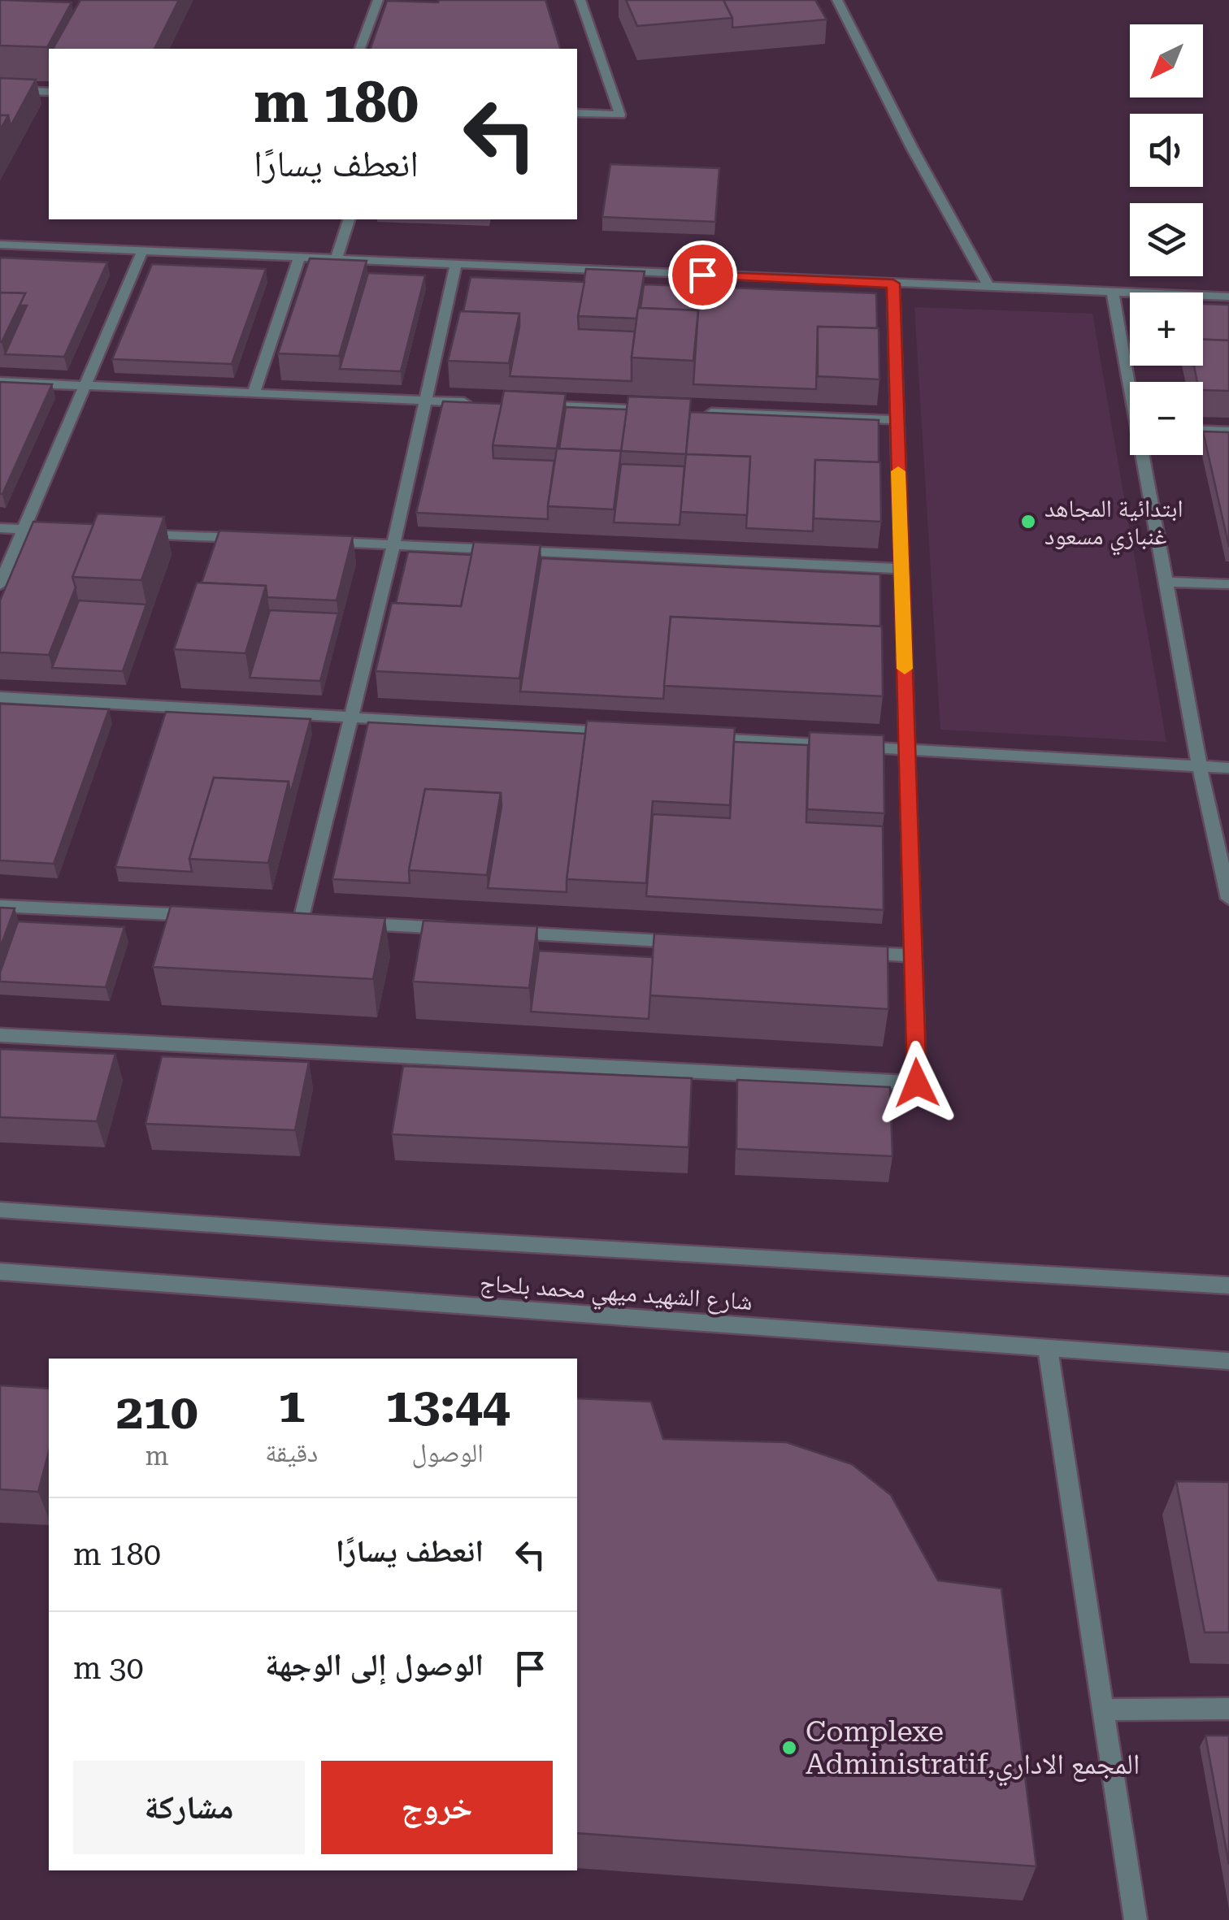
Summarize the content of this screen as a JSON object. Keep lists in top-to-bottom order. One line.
{"streets":{"street":["شارع الشهيد ميهي محمد بلحاج"]},"places":["ابتدائية المجاهد غنبازي مسعود","Complexe Administratif,المجمع الاداري"],"north":"bottom left","page":{"map_buttons":["+","−"],"turn":["180 m","انعطف يسارًا"],"eta":["13:44","الوصول","1","دقيقة","210","m"],"list":[{"name":"انعطف يسارًا","value":"180 m"},{"name":"الوصول إلى الوجهة","value":"30 m"}],"buttons":["خروج","مشاركة"]}}
